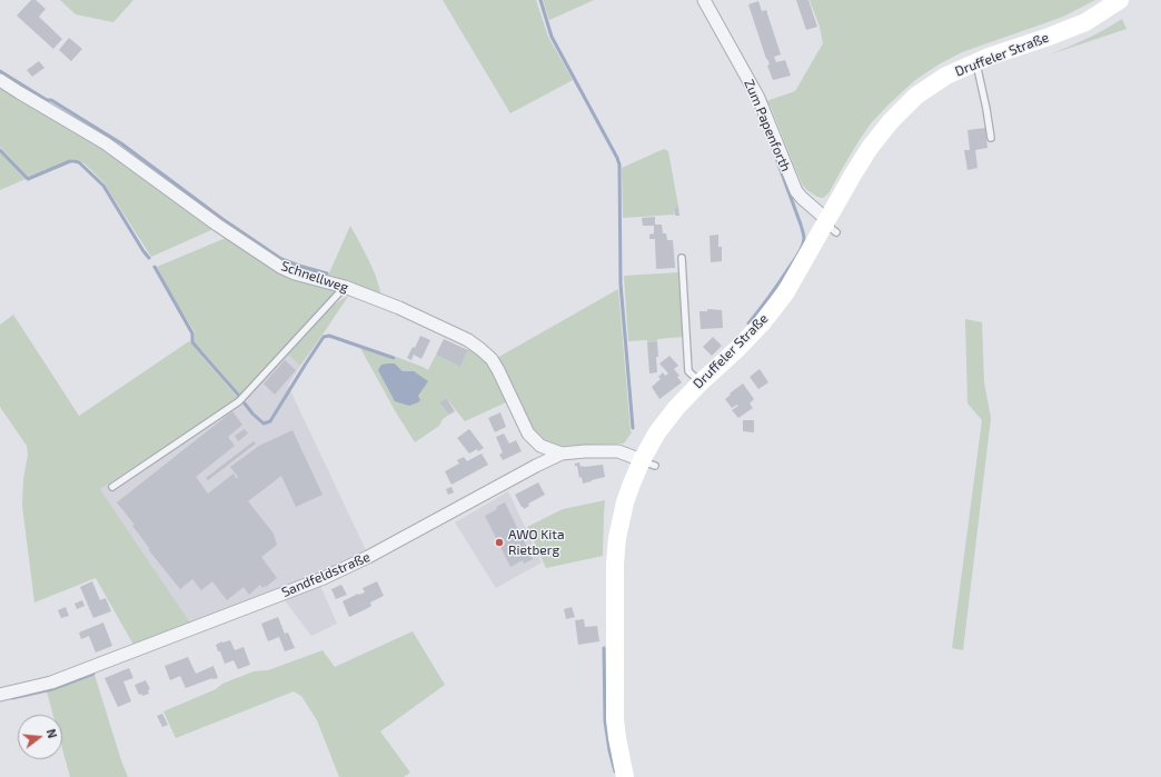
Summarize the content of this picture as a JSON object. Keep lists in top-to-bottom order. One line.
{"streets":{"street":["Druffeler Straße","Zum Papenforth","Schnellweg","Sandfeldstraße"]},"crossings":[["Druffeler Straße","Zum Papenforth"],["Druffeler Straße","Sandfeldstraße"],["Schnellweg","Sandfeldstraße"]],"places":["AWO Kita Rietberg"],"north":"right"}
